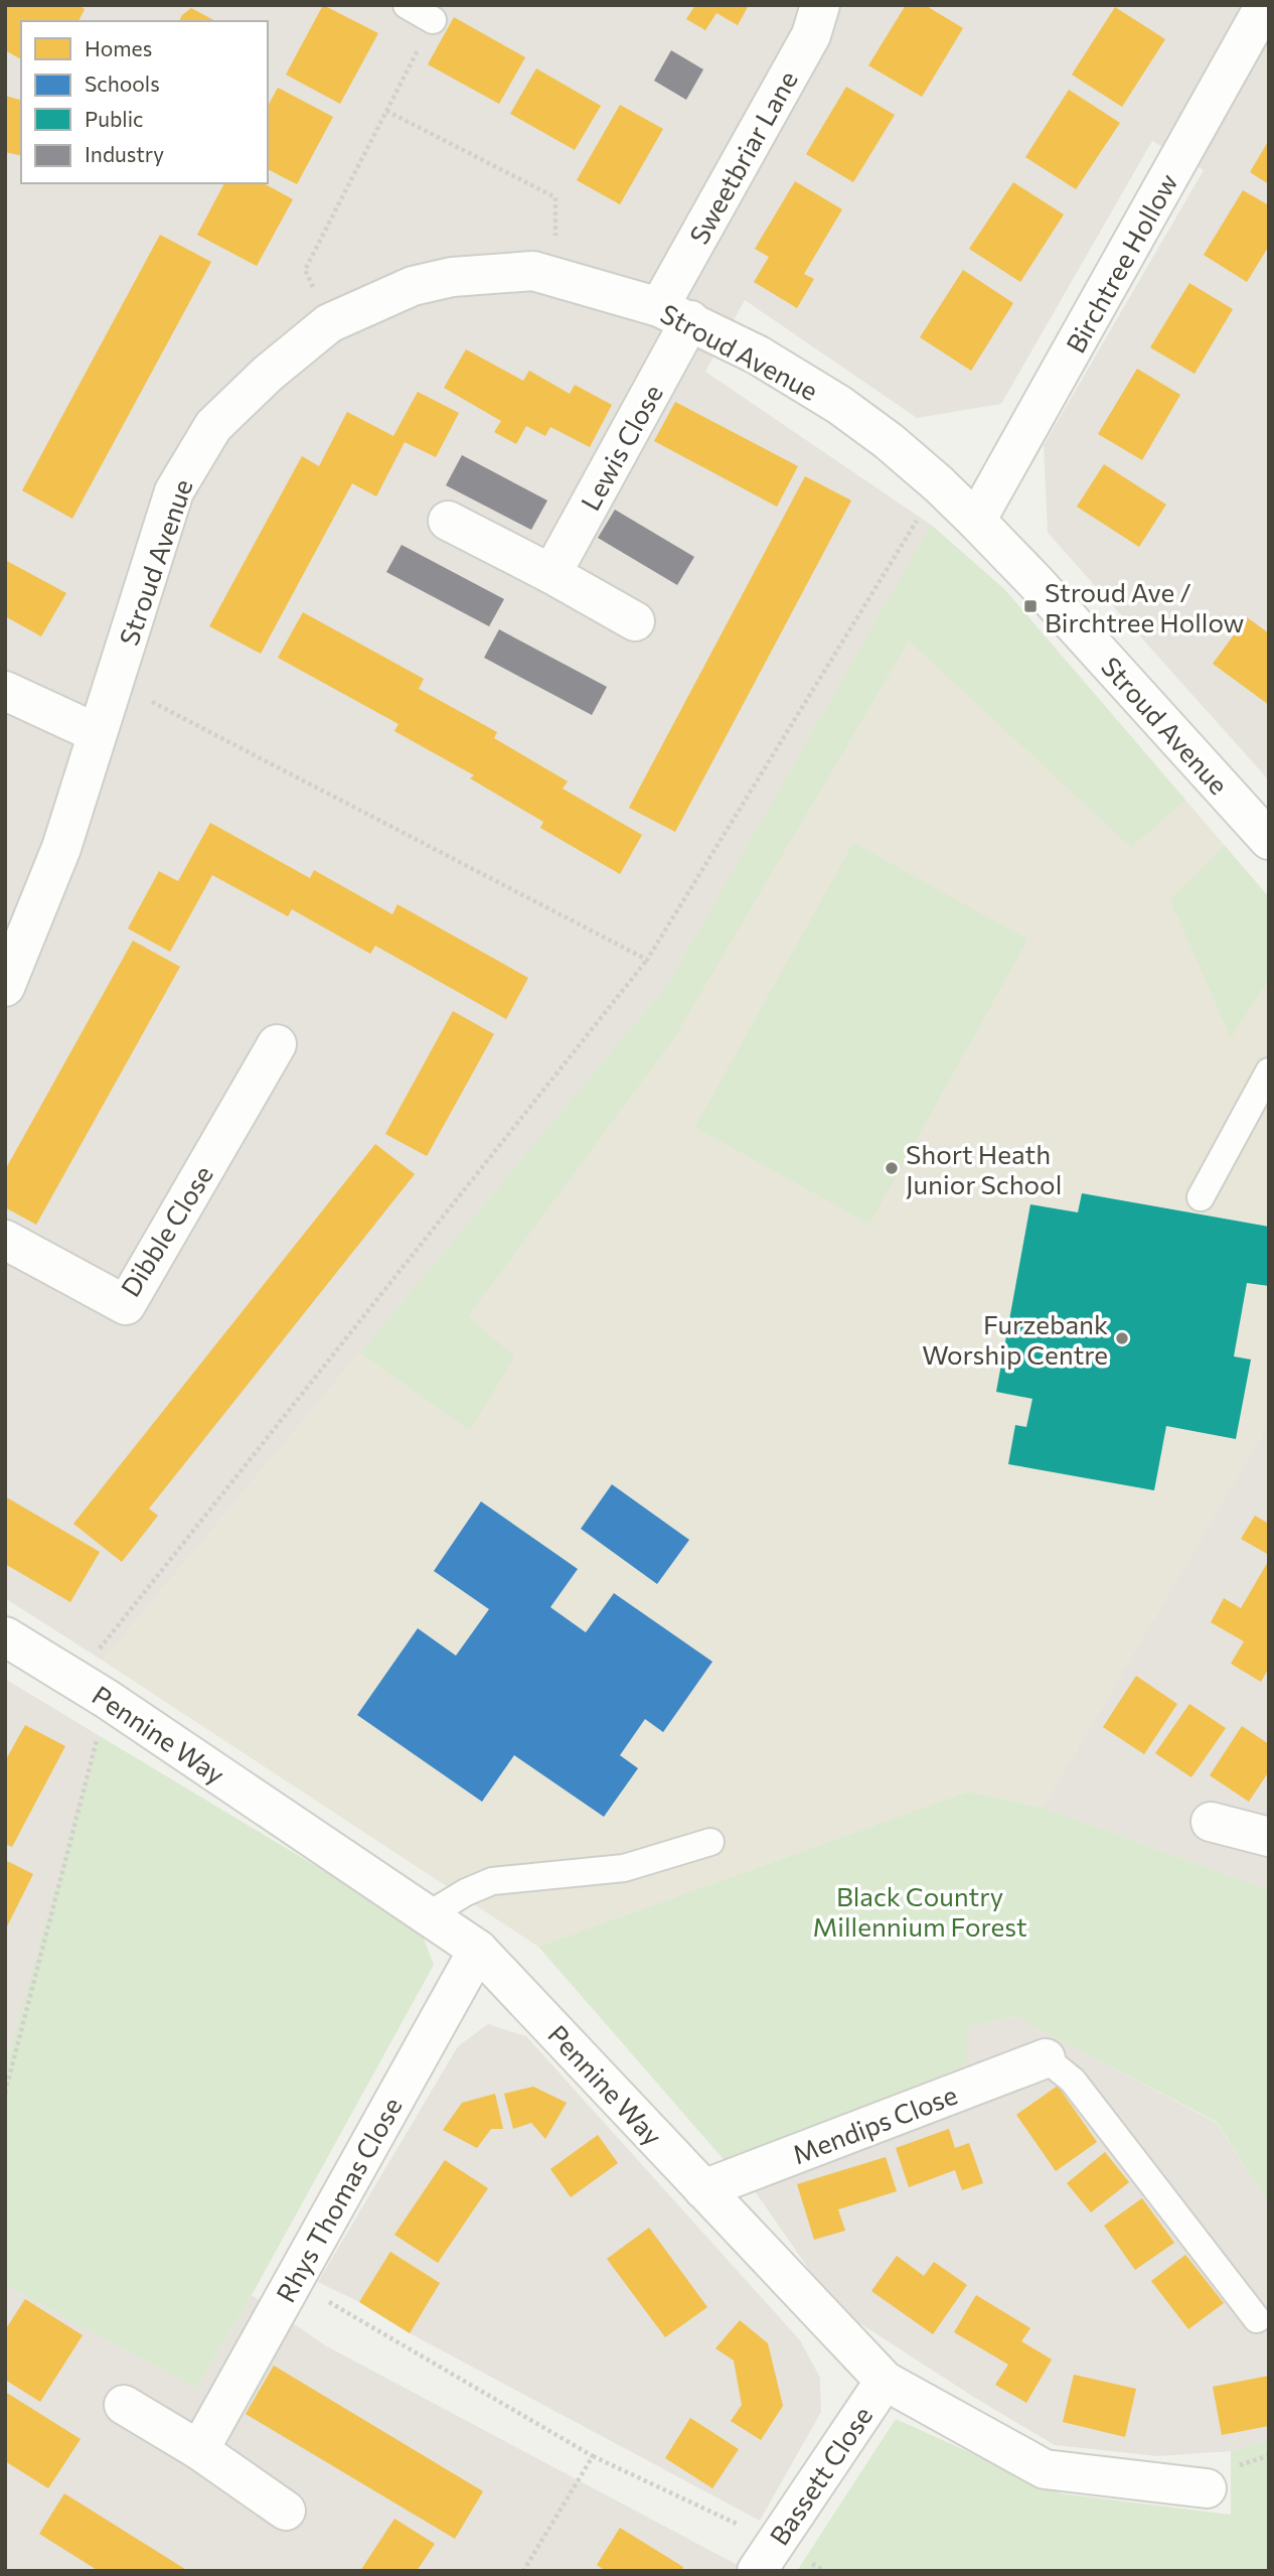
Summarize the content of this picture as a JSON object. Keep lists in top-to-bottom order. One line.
{"streets":{"street":["Sweetbriar Lane","Birchtree Hollow","Stroud Avenue","Lewis Close","Dibble Close","Pennine Way","Mendips Close","Rhys Thomas Close","Bassett Close"]},"crossings":[["Sweetbriar Lane","Stroud Avenue"],["Sweetbriar Lane","Lewis Close"],["Birchtree Hollow","Stroud Avenue"],["Stroud Avenue","Lewis Close"],["Pennine Way","Mendips Close"],["Pennine Way","Rhys Thomas Close"],["Pennine Way","Bassett Close"]],"parks":["Black Country Millennium Forest"],"places":{"transit":["Stroud Ave / Birchtree Hollow"],"other":["Short Heath Junior School","Furzebank Worship Centre"]},"legend":["Homes","Schools","Public","Industry"]}
